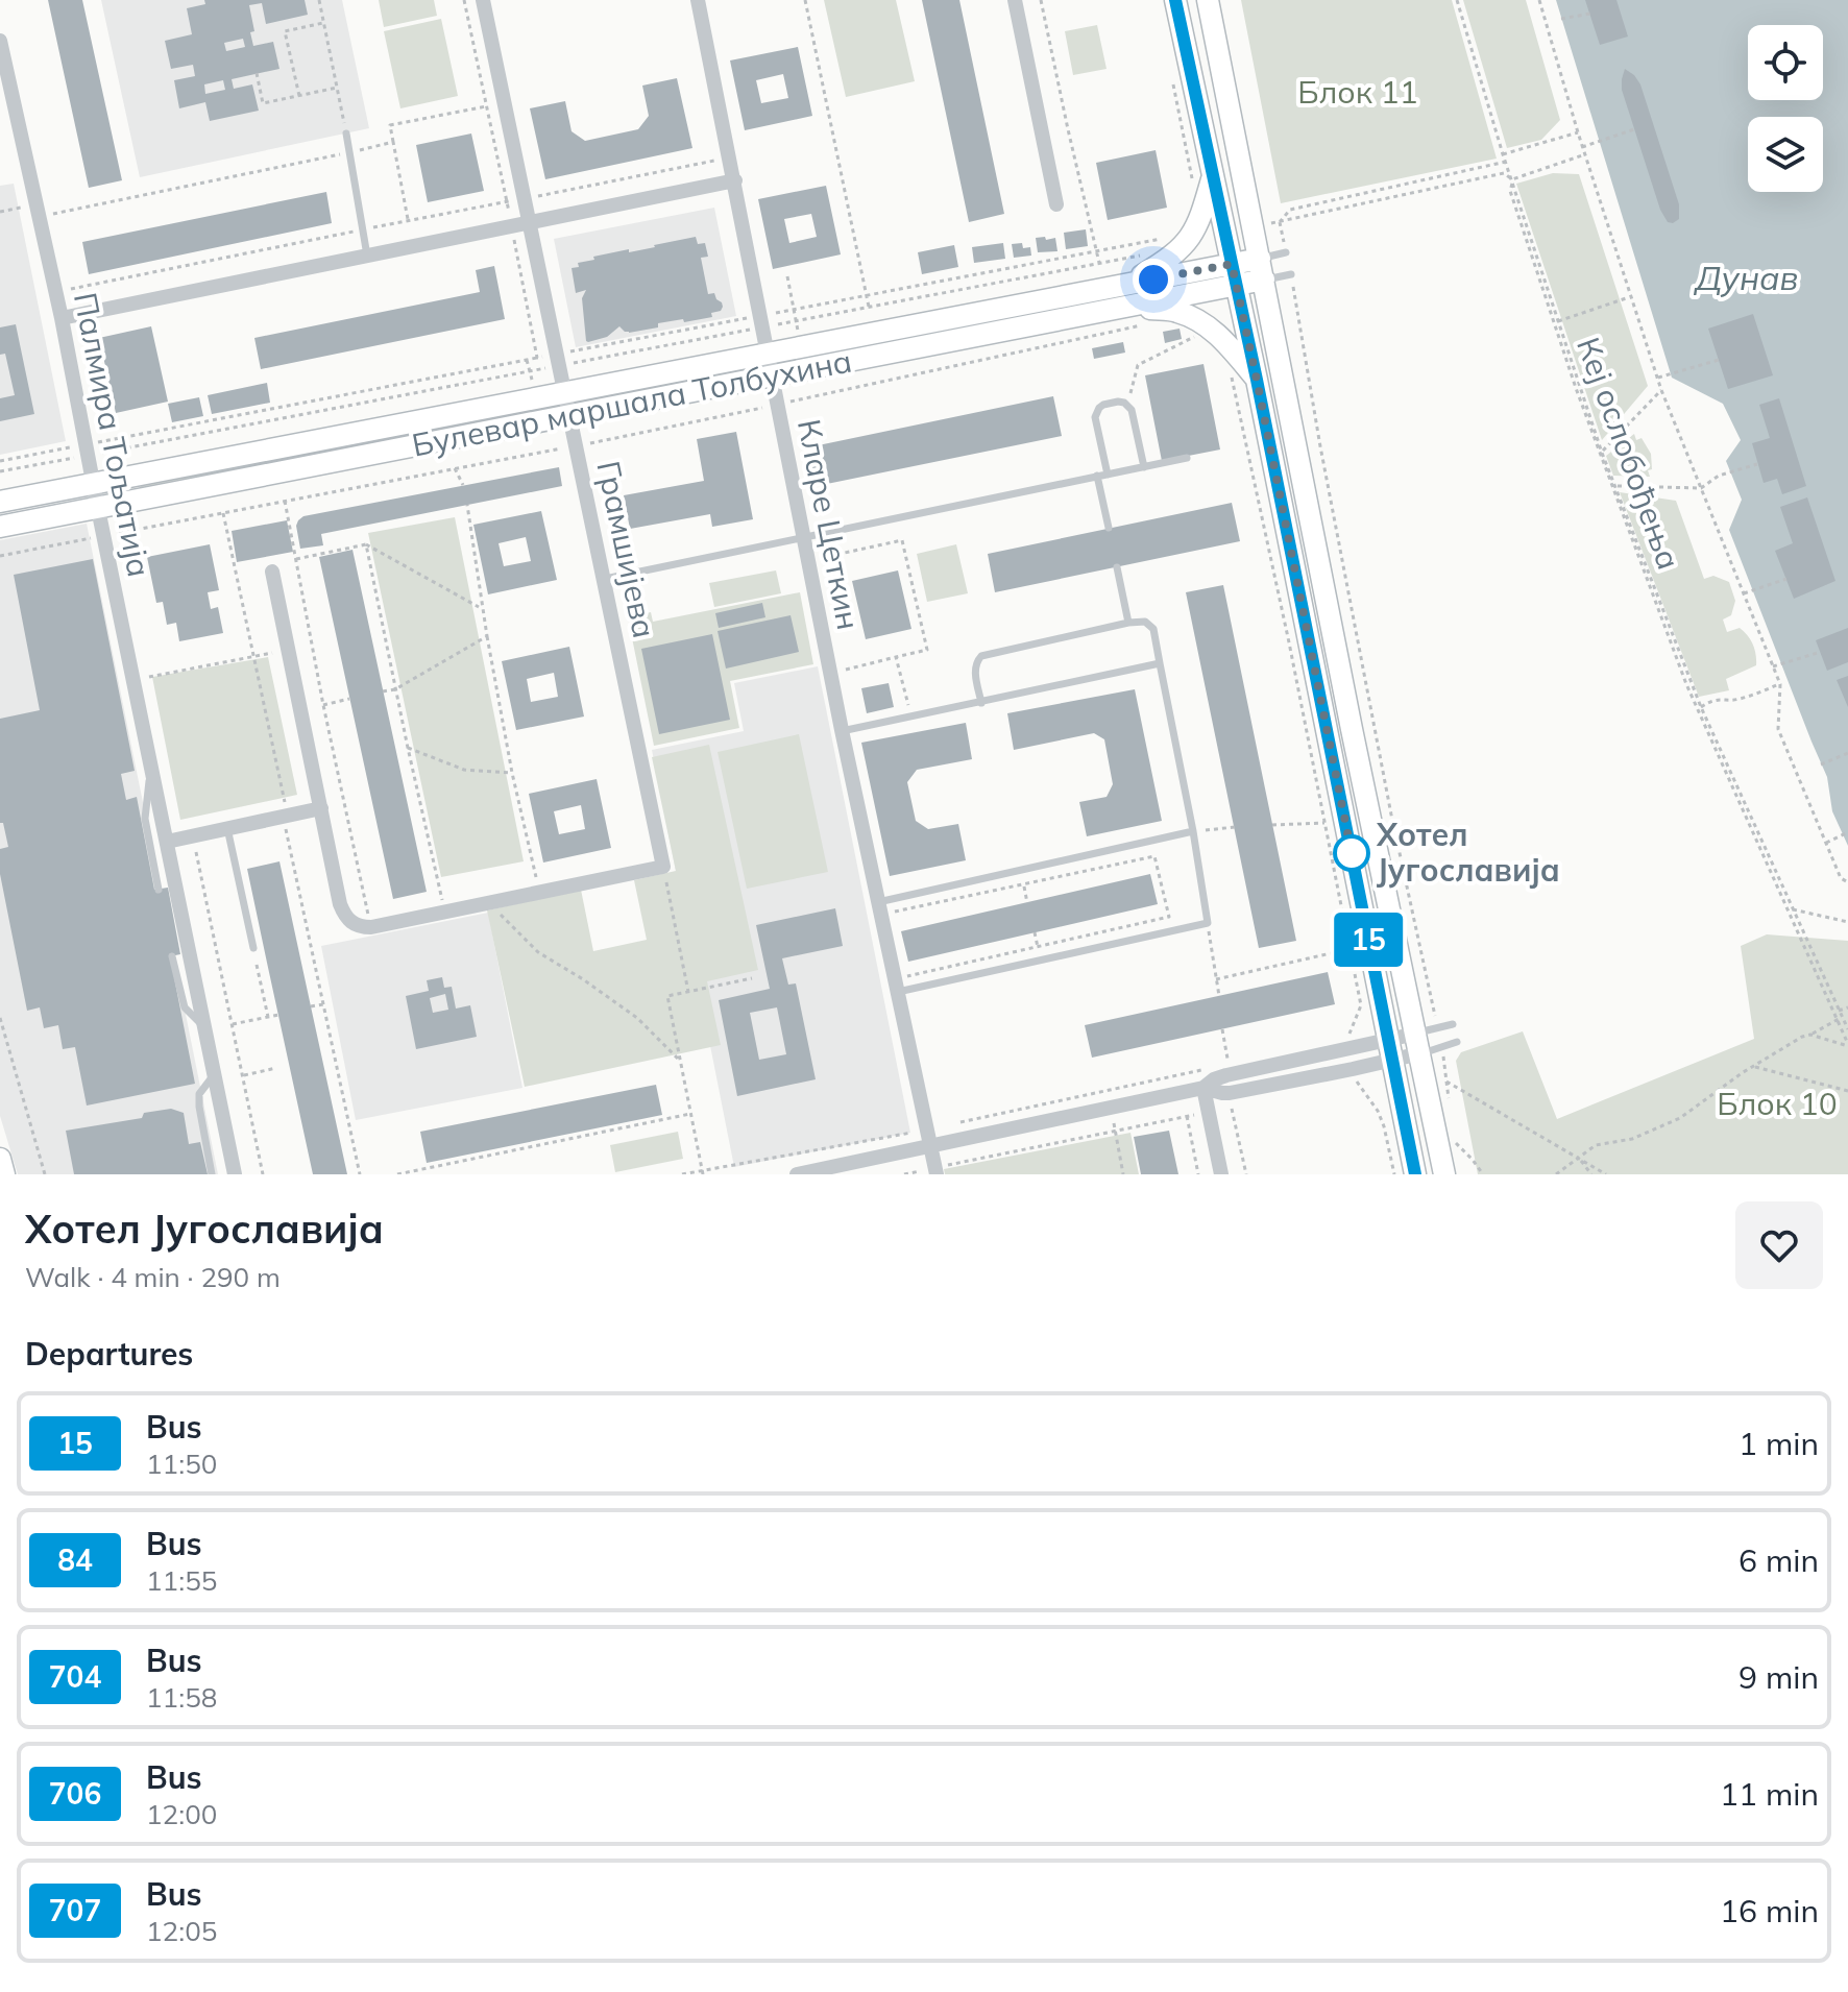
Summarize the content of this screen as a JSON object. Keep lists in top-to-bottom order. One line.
{"streets":{"main road":["Булевар маршала Толбухина"],"street":["Палмира Тољатија","Кларе Цеткин","Грамшијева"],"path":["Кеј ослобођења"]},"crossings":[["Булевар маршала Толбухина","Палмира Тољатија"],["Булевар маршала Толбухина","Кларе Цеткин"],["Булевар маршала Толбухина","Грамшијева"]],"water":["Дунав"],"parks":["Блок 11","Блок 10"],"places":["Хотел Југославија"],"lines":["bus line 15"],"page":{"on_map":"15","heading":[["Хотел Југославија","Walk · 4 min · 290 m"],"Departures"],"list":[{"mark":"15","name":"Bus","note":"11:50","value":"1 min"},{"mark":"84","name":"Bus","note":"11:55","value":"6 min"},{"mark":"704","name":"Bus","note":"11:58","value":"9 min"},{"mark":"706","name":"Bus","note":"12:00","value":"11 min"},{"mark":"707","name":"Bus","note":"12:05","value":"16 min"}]}}
